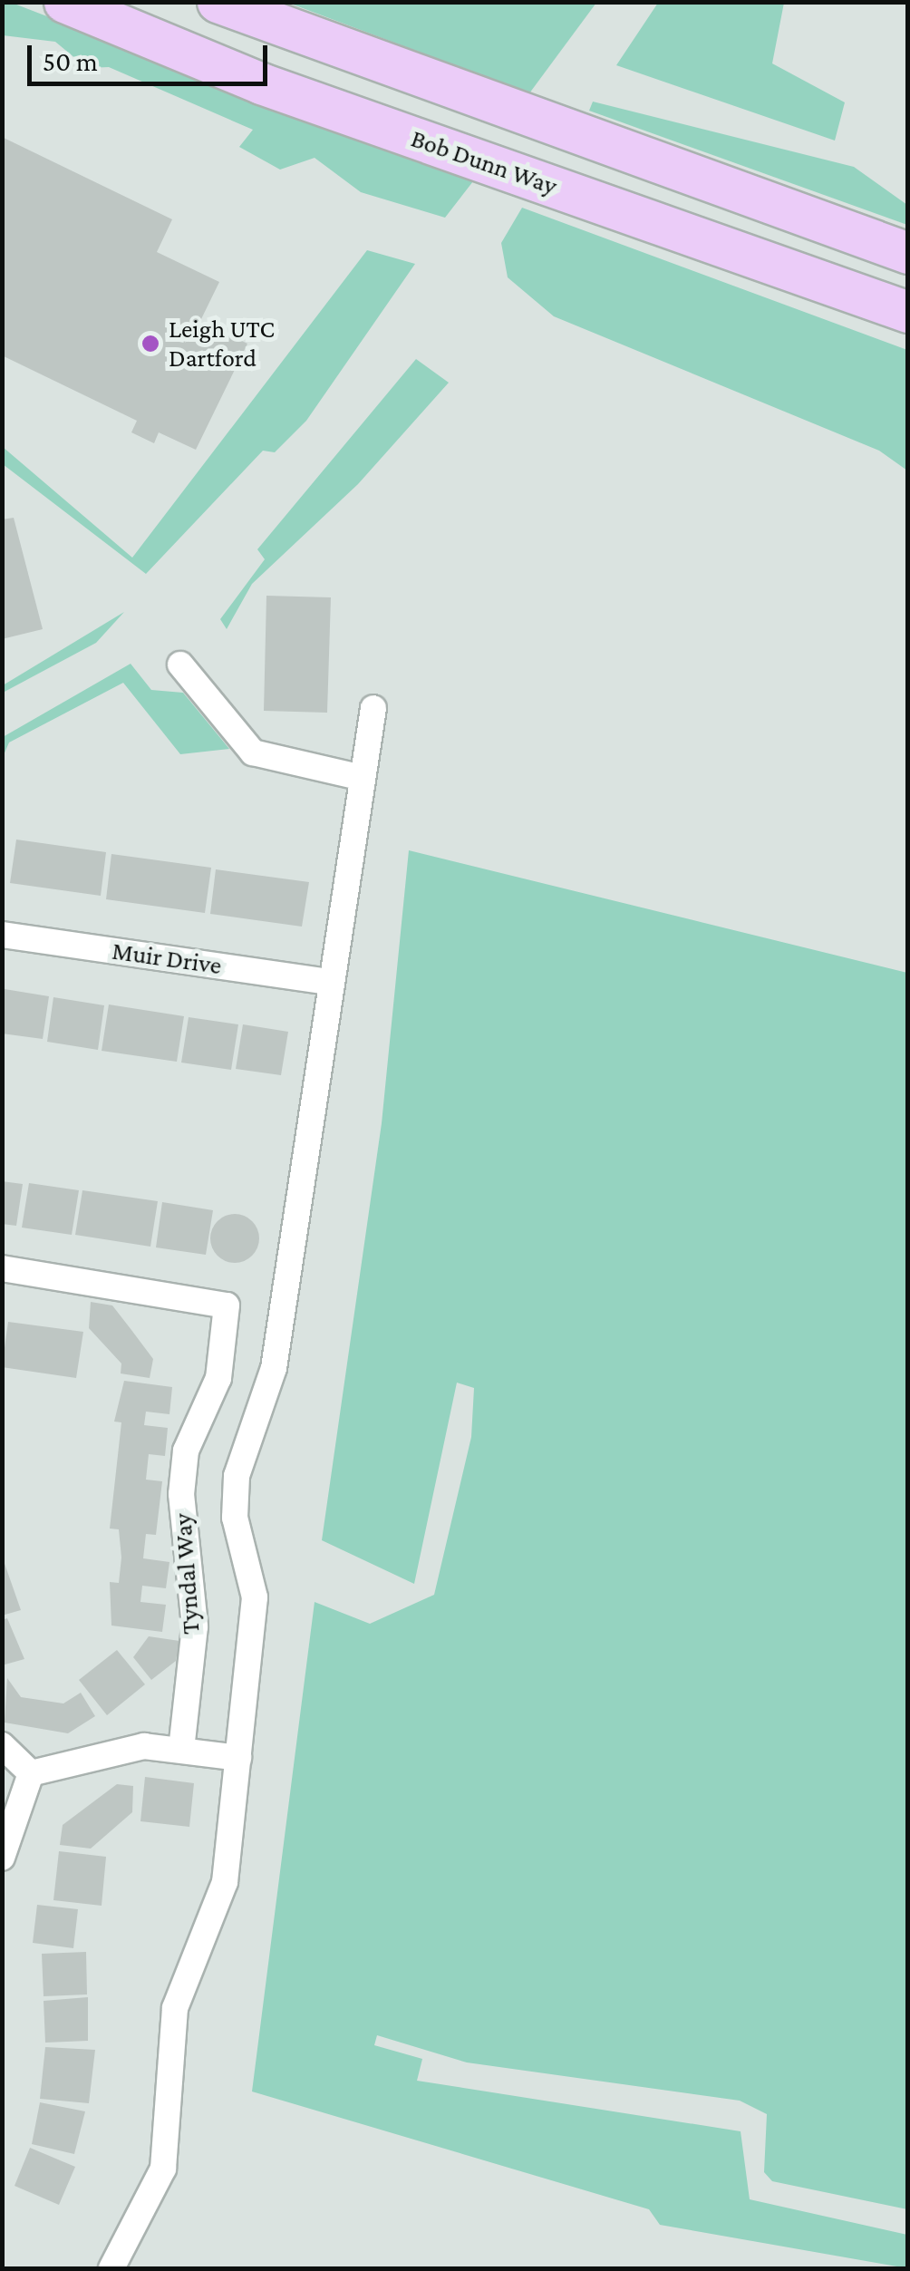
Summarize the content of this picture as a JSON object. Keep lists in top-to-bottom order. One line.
{"streets":{"main road":["Bob Dunn Way"],"street":["Muir Drive","Tyndal Way"]},"places":["Leigh UTC Dartford"],"scale_bar":"50 m"}
